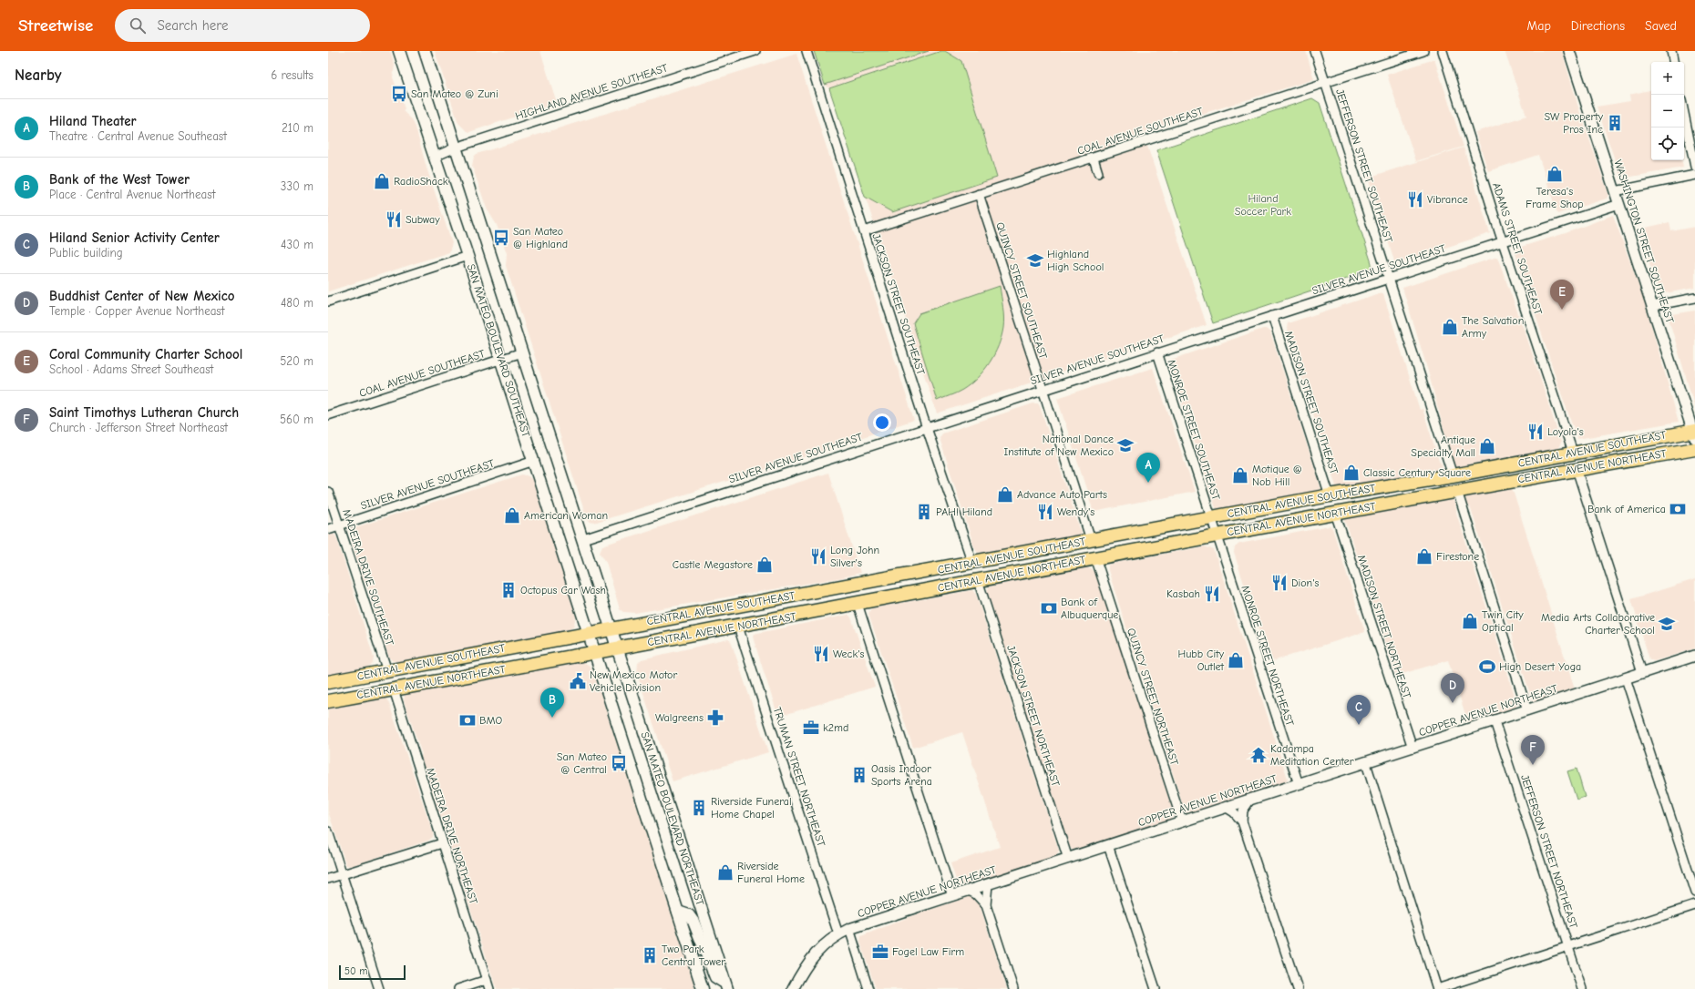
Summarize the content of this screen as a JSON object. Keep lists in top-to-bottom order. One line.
{"streets":{"main road":["SAN MATEO BOULEVARD SOUTHEAST","CENTRAL AVENUE SOUTHEAST","CENTRAL AVENUE NORTHEAST","SAN MATEO BOULEVARD NORTHEAST"],"street":["HIGHLAND AVENUE SOUTHEAST","COAL AVENUE SOUTHEAST","JEFFERSON STREET SOUTHEAST","WASHINGTON STREET SOUTHEAST","ADAMS STREET SOUTHEAST","SILVER AVENUE SOUTHEAST","QUINCY STREET SOUTHEAST","JACKSON STREET SOUTHEAST","MADISON STREET SOUTHEAST","MONROE STREET SOUTHEAST","MADEIRA DRIVE SOUTHEAST","MADISON STREET NORTHEAST","MONROE STREET NORTHEAST","QUINCY STREET NORTHEAST","COPPER AVENUE NORTHEAST","JACKSON STREET NORTHEAST","TRUMAN STREET NORTHEAST","MADEIRA DRIVE NORTHEAST","JEFFERSON STREET NORTHEAST"]},"crossings":[["HIGHLAND AVENUE SOUTHEAST","SAN MATEO BOULEVARD SOUTHEAST"],["COAL AVENUE SOUTHEAST","JEFFERSON STREET SOUTHEAST"],["COAL AVENUE SOUTHEAST","QUINCY STREET SOUTHEAST"],["COAL AVENUE SOUTHEAST","JACKSON STREET SOUTHEAST"],["COAL AVENUE SOUTHEAST","SAN MATEO BOULEVARD SOUTHEAST"],["JEFFERSON STREET SOUTHEAST","SILVER AVENUE SOUTHEAST"],["JEFFERSON STREET SOUTHEAST","CENTRAL AVENUE SOUTHEAST"],["WASHINGTON STREET SOUTHEAST","SILVER AVENUE SOUTHEAST"],["WASHINGTON STREET SOUTHEAST","CENTRAL AVENUE SOUTHEAST"],["ADAMS STREET SOUTHEAST","SILVER AVENUE SOUTHEAST"],["ADAMS STREET SOUTHEAST","CENTRAL AVENUE SOUTHEAST"],["SILVER AVENUE SOUTHEAST","QUINCY STREET SOUTHEAST"],["SILVER AVENUE SOUTHEAST","JACKSON STREET SOUTHEAST"],["SILVER AVENUE SOUTHEAST","SAN MATEO BOULEVARD SOUTHEAST"],["SILVER AVENUE SOUTHEAST","MADISON STREET SOUTHEAST"],["SILVER AVENUE SOUTHEAST","MONROE STREET SOUTHEAST"],["SILVER AVENUE SOUTHEAST","MADEIRA DRIVE SOUTHEAST"],["QUINCY STREET SOUTHEAST","CENTRAL AVENUE SOUTHEAST"],["JACKSON STREET SOUTHEAST","CENTRAL AVENUE SOUTHEAST"],["SAN MATEO BOULEVARD SOUTHEAST","CENTRAL AVENUE SOUTHEAST"],["SAN MATEO BOULEVARD SOUTHEAST","CENTRAL AVENUE NORTHEAST"],["SAN MATEO BOULEVARD SOUTHEAST","SAN MATEO BOULEVARD NORTHEAST"],["MADISON STREET SOUTHEAST","CENTRAL AVENUE SOUTHEAST"],["MONROE STREET SOUTHEAST","CENTRAL AVENUE SOUTHEAST"],["MONROE STREET SOUTHEAST","CENTRAL AVENUE NORTHEAST"],["MONROE STREET SOUTHEAST","MONROE STREET NORTHEAST"],["CENTRAL AVENUE SOUTHEAST","MADEIRA DRIVE SOUTHEAST"],["CENTRAL AVENUE NORTHEAST","MADISON STREET NORTHEAST"],["CENTRAL AVENUE NORTHEAST","MONROE STREET NORTHEAST"],["CENTRAL AVENUE NORTHEAST","QUINCY STREET NORTHEAST"],["CENTRAL AVENUE NORTHEAST","JACKSON STREET NORTHEAST"],["CENTRAL AVENUE NORTHEAST","TRUMAN STREET NORTHEAST"],["CENTRAL AVENUE NORTHEAST","SAN MATEO BOULEVARD NORTHEAST"],["CENTRAL AVENUE NORTHEAST","MADEIRA DRIVE NORTHEAST"],["MADISON STREET NORTHEAST","COPPER AVENUE NORTHEAST"],["MONROE STREET NORTHEAST","COPPER AVENUE NORTHEAST"],["QUINCY STREET NORTHEAST","COPPER AVENUE NORTHEAST"],["COPPER AVENUE NORTHEAST","JACKSON STREET NORTHEAST"],["COPPER AVENUE NORTHEAST","TRUMAN STREET NORTHEAST"],["COPPER AVENUE NORTHEAST","JEFFERSON STREET NORTHEAST"]],"parks":["Hiland Soccer Park"],"places":{"bus stop":["San Mateo @ Zuni","San Mateo @ Highland","San Mateo @ Central"],"building":["SW Property Pros Inc","PAH! Hiland","Octopus Car Wash","Oasis Indoor Sports Arena","Riverside Funeral Home Chapel","Two Park Central Tower"],"shop":["Teresa's Frame Shop","RadioShack","The Salvation Army","Antique Specialty Mall","Classic Century Square","Motique @ Nob Hill","Advance Auto Parts","American Woman","Firestone","Castle Megastore","Twin City Optical","Hubb City Outlet","Riverside Funeral Home"],"restaurant":["Vibrance","Subway","Loyola's","Wendy's","Long John Silver's","Dion's","Kasbah","Weck's"],"school or university":["Highland High School","National Dance Institute of New Mexico","Media Arts Collaborative Charter School"],"bank":["Bank of America","Bank of Albuquerque","BMO"],"sports":["High Desert Yoga"],"public building":["New Mexico Motor Vehicle Division"],"pharmacy":["Walgreens"],"office":["k2md","Fogel Law Firm"],"temple":["Kadampa Meditation Center"]},"scale_bar":"50 m","page":{"header":"Streetwise","search":"Search here","nav":["Map","Directions","Saved"],"heading":["Nearby","6 results"],"map_buttons":["+","−"],"list":[{"mark":"A","name":"Hiland Theater","note":"Theatre · Central Avenue Southeast","value":"210 m"},{"mark":"B","name":"Bank of the West Tower","note":"Place · Central Avenue Northeast","value":"330 m"},{"mark":"C","name":"Hiland Senior Activity Center","note":"Public building","value":"430 m"},{"mark":"D","name":"Buddhist Center of New Mexico","note":"Temple · Copper Avenue Northeast","value":"480 m"},{"mark":"E","name":"Coral Community Charter School","note":"School · Adams Street Southeast","value":"520 m"},{"mark":"F","name":"Saint Timothys Lutheran Church","note":"Church · Jefferson Street Northeast","value":"560 m"}],"pins":["E","A","D","B","C","F"],"scale":"50 m"}}
